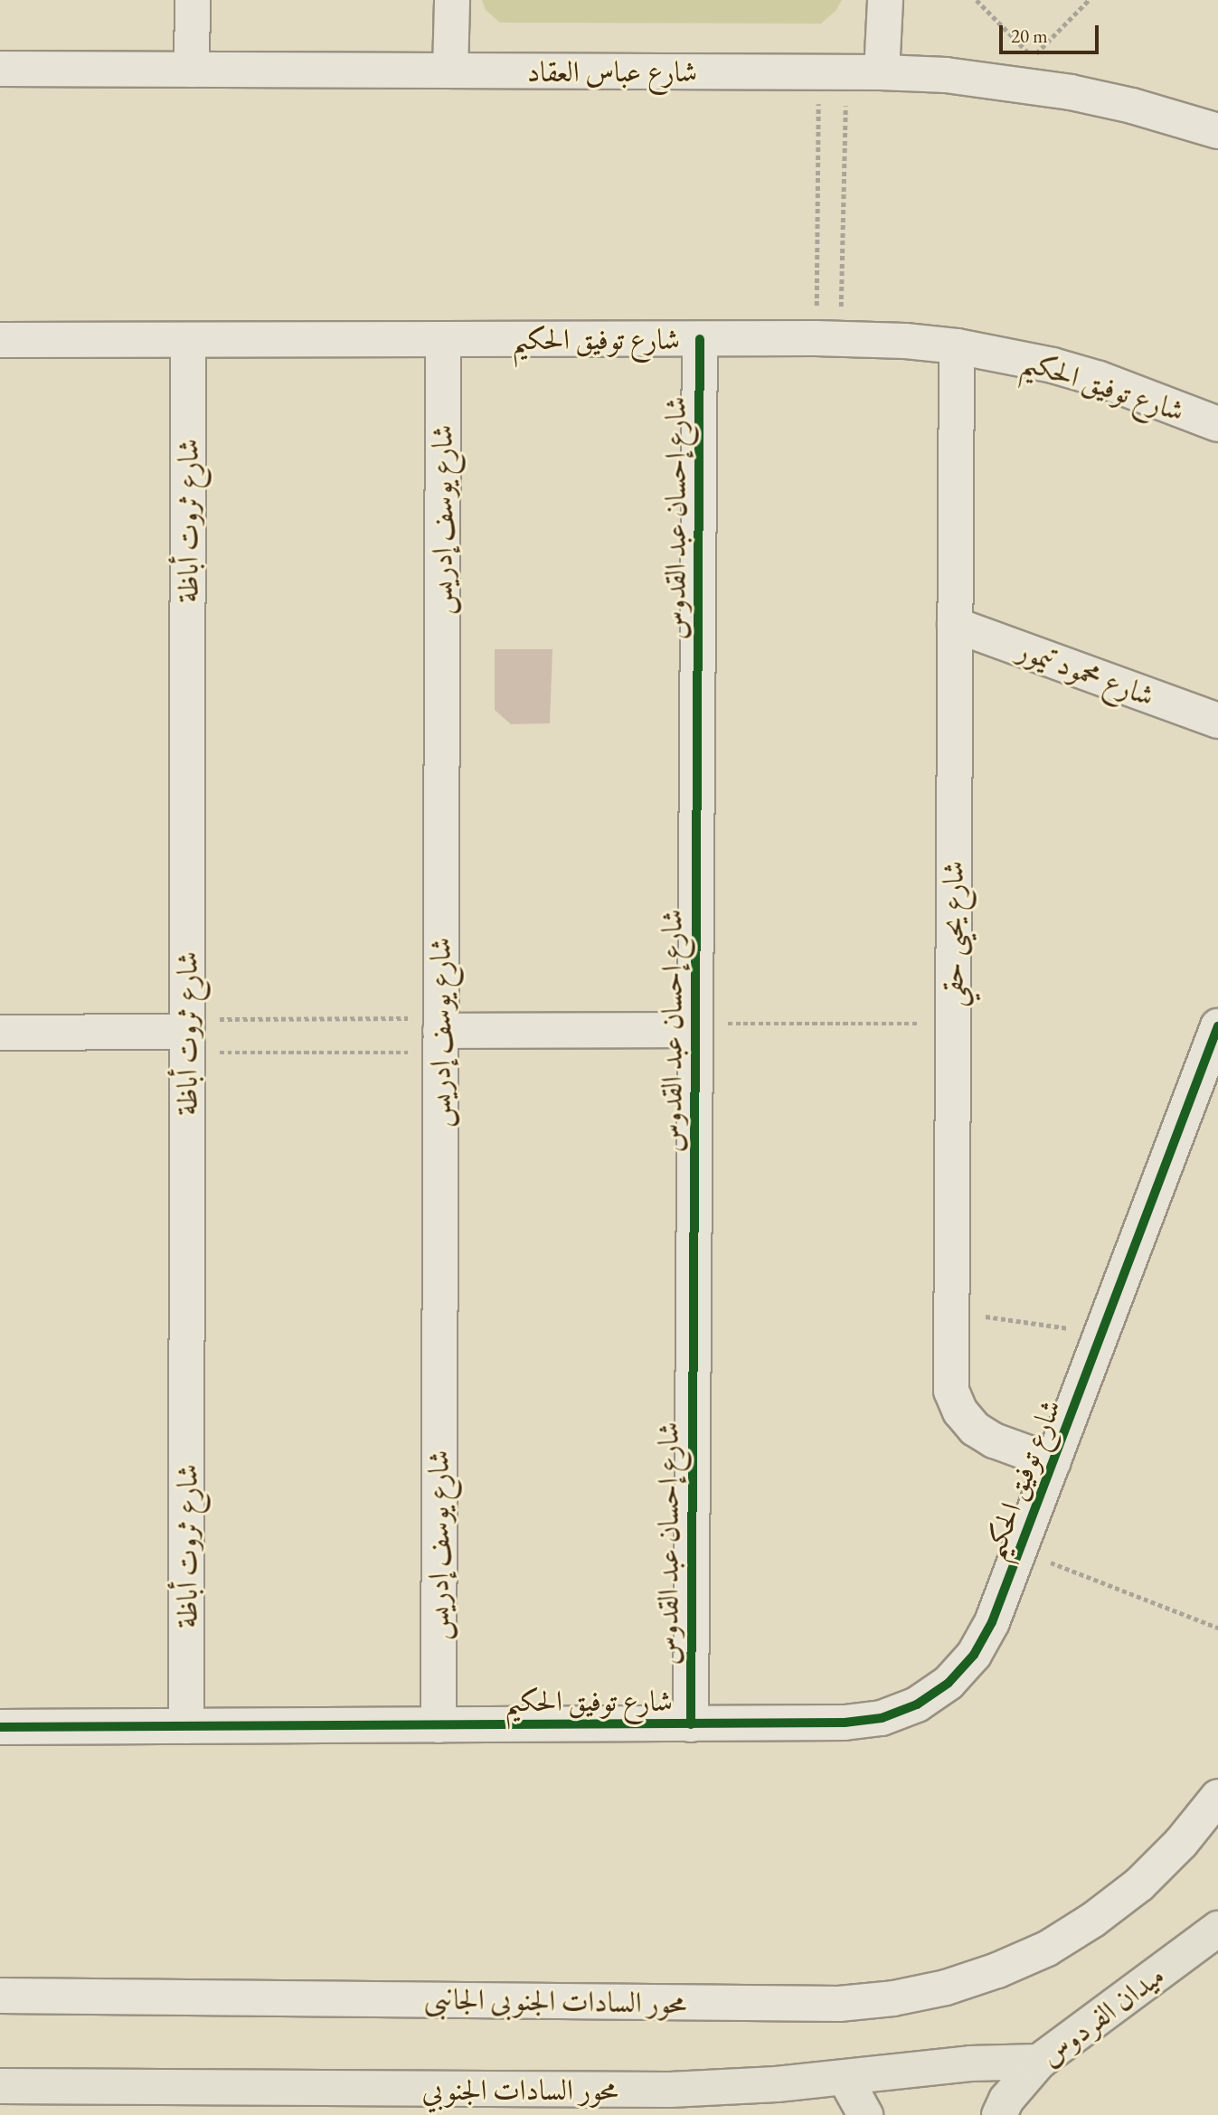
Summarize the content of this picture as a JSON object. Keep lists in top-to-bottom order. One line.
{"streets":{"main road":["ميدان الفردوس","محور السادات الجنوبي"],"street":["شارع عباس العقاد","شارع توفيق الحكيم","شارع إحسان عبد القدوس","شارع يوسف إدريس","شارع ثروت أباظة","شارع محمود تيمور","شارع يحيى حقي","محور السادات الجنوبى الجانبى"]},"crossings":[["شارع توفيق الحكيم","شارع إحسان عبد القدوس"],["شارع توفيق الحكيم","شارع يوسف إدريس"],["شارع توفيق الحكيم","شارع ثروت أباظة"],["شارع توفيق الحكيم","شارع يحيى حقي"],["شارع محمود تيمور","شارع يحيى حقي"],["ميدان الفردوس","محور السادات الجنوبي"]],"scale_bar":"20 m"}
